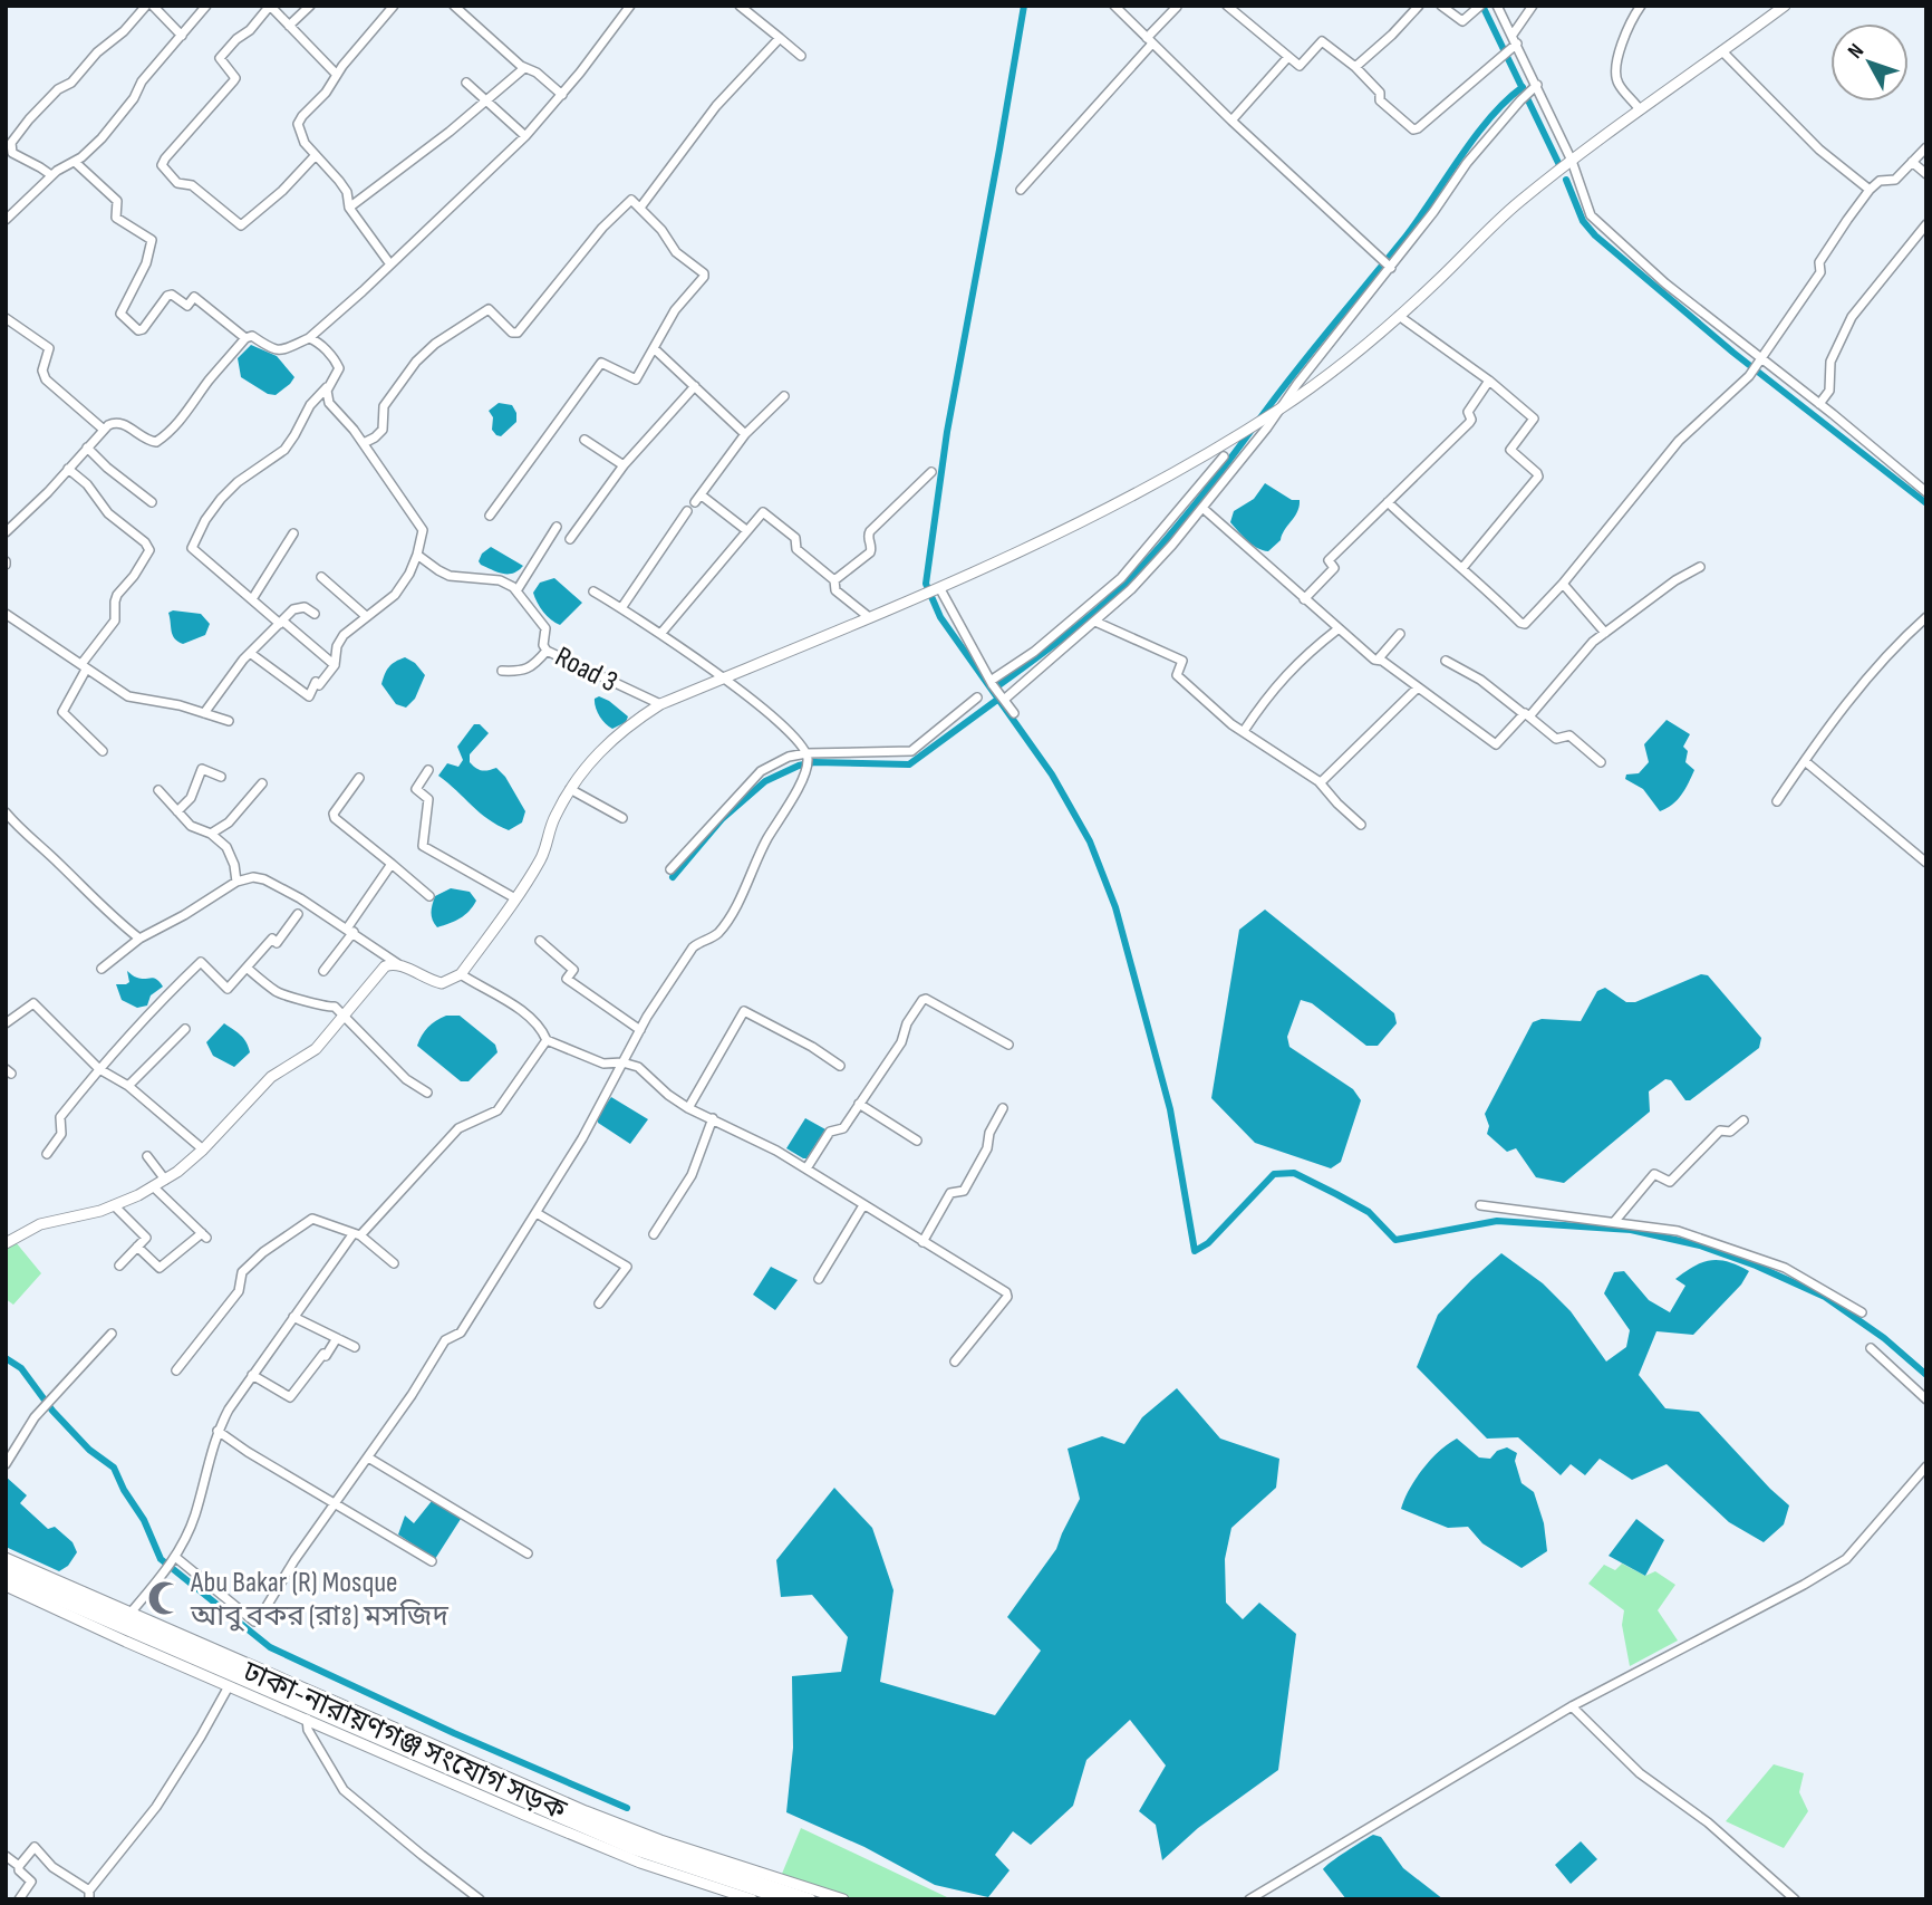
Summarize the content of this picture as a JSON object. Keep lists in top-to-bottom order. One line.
{"streets":{"main road":["ঢাকা-নারায়ণগঞ্জ সংযোগ সড়ক"],"street":["Road 3"]},"places":{"mosque":["Abu Bakar (R) Mosque আবু বকর (রাঃ) মসজিদ"]},"north":"top left"}
